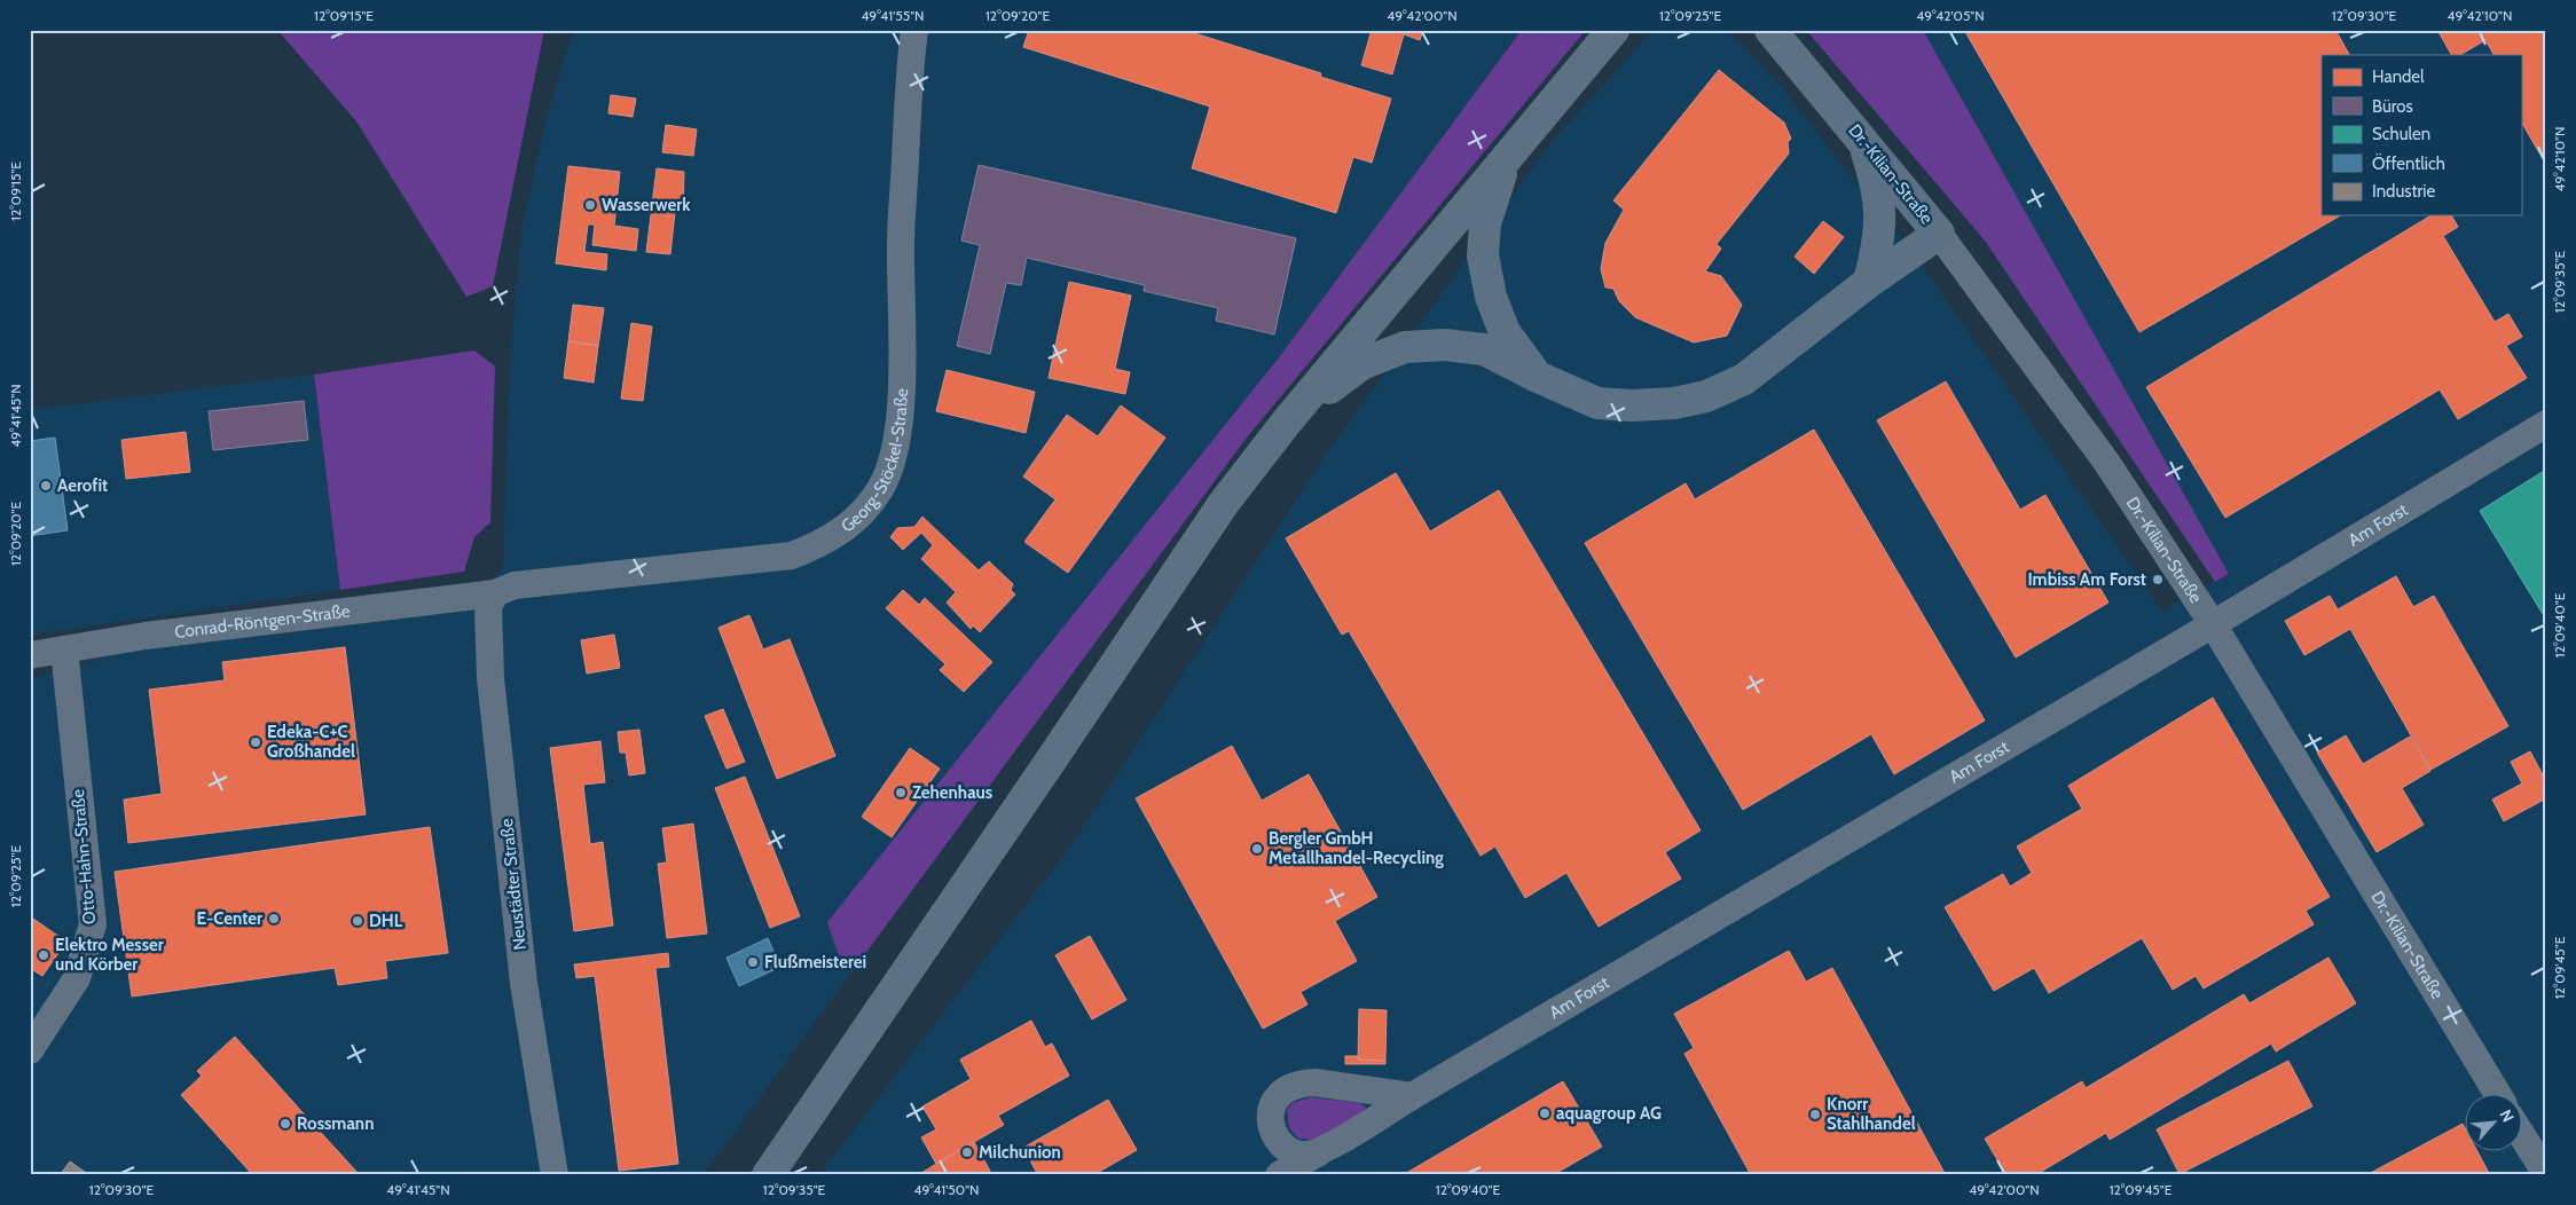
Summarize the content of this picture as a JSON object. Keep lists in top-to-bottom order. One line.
{"streets":{"main road":["Dr.-Kilian-Straße"],"street":["Georg-Stöckel-Straße","Am Forst","Conrad-Röntgen-Straße","Otto-Hahn-Straße","Neustädter Straße"]},"crossings":[["Dr.-Kilian-Straße","Am Forst"],["Georg-Stöckel-Straße","Conrad-Röntgen-Straße"],["Georg-Stöckel-Straße","Neustädter Straße"],["Conrad-Röntgen-Straße","Otto-Hahn-Straße"],["Conrad-Röntgen-Straße","Neustädter Straße"]],"places":["Wasserwerk","Aerofit","Imbiss Am Forst","Edeka-C+C Großhandel","Zehenhaus","Bergler GmbH Metallhandel-Recycling","E-Center","DHL","Elektro Messer und Körber","Flußmeisterei","aquagroup AG","Knorr Stahlhandel","Rossmann","Milchunion"],"legend":["Handel","Büros","Schulen","Öffentlich","Industrie"],"north":"top right","coordinates":["12°09'15\"E","49°41'55\"N","12°09'20\"E","49°42'00\"N","12°09'25\"E","49°42'05\"N","12°09'30\"E","49°42'10\"N","12°09'35\"E","49°41'45\"N","12°09'40\"E","12°09'45\"E","49°41'50\"N"]}
